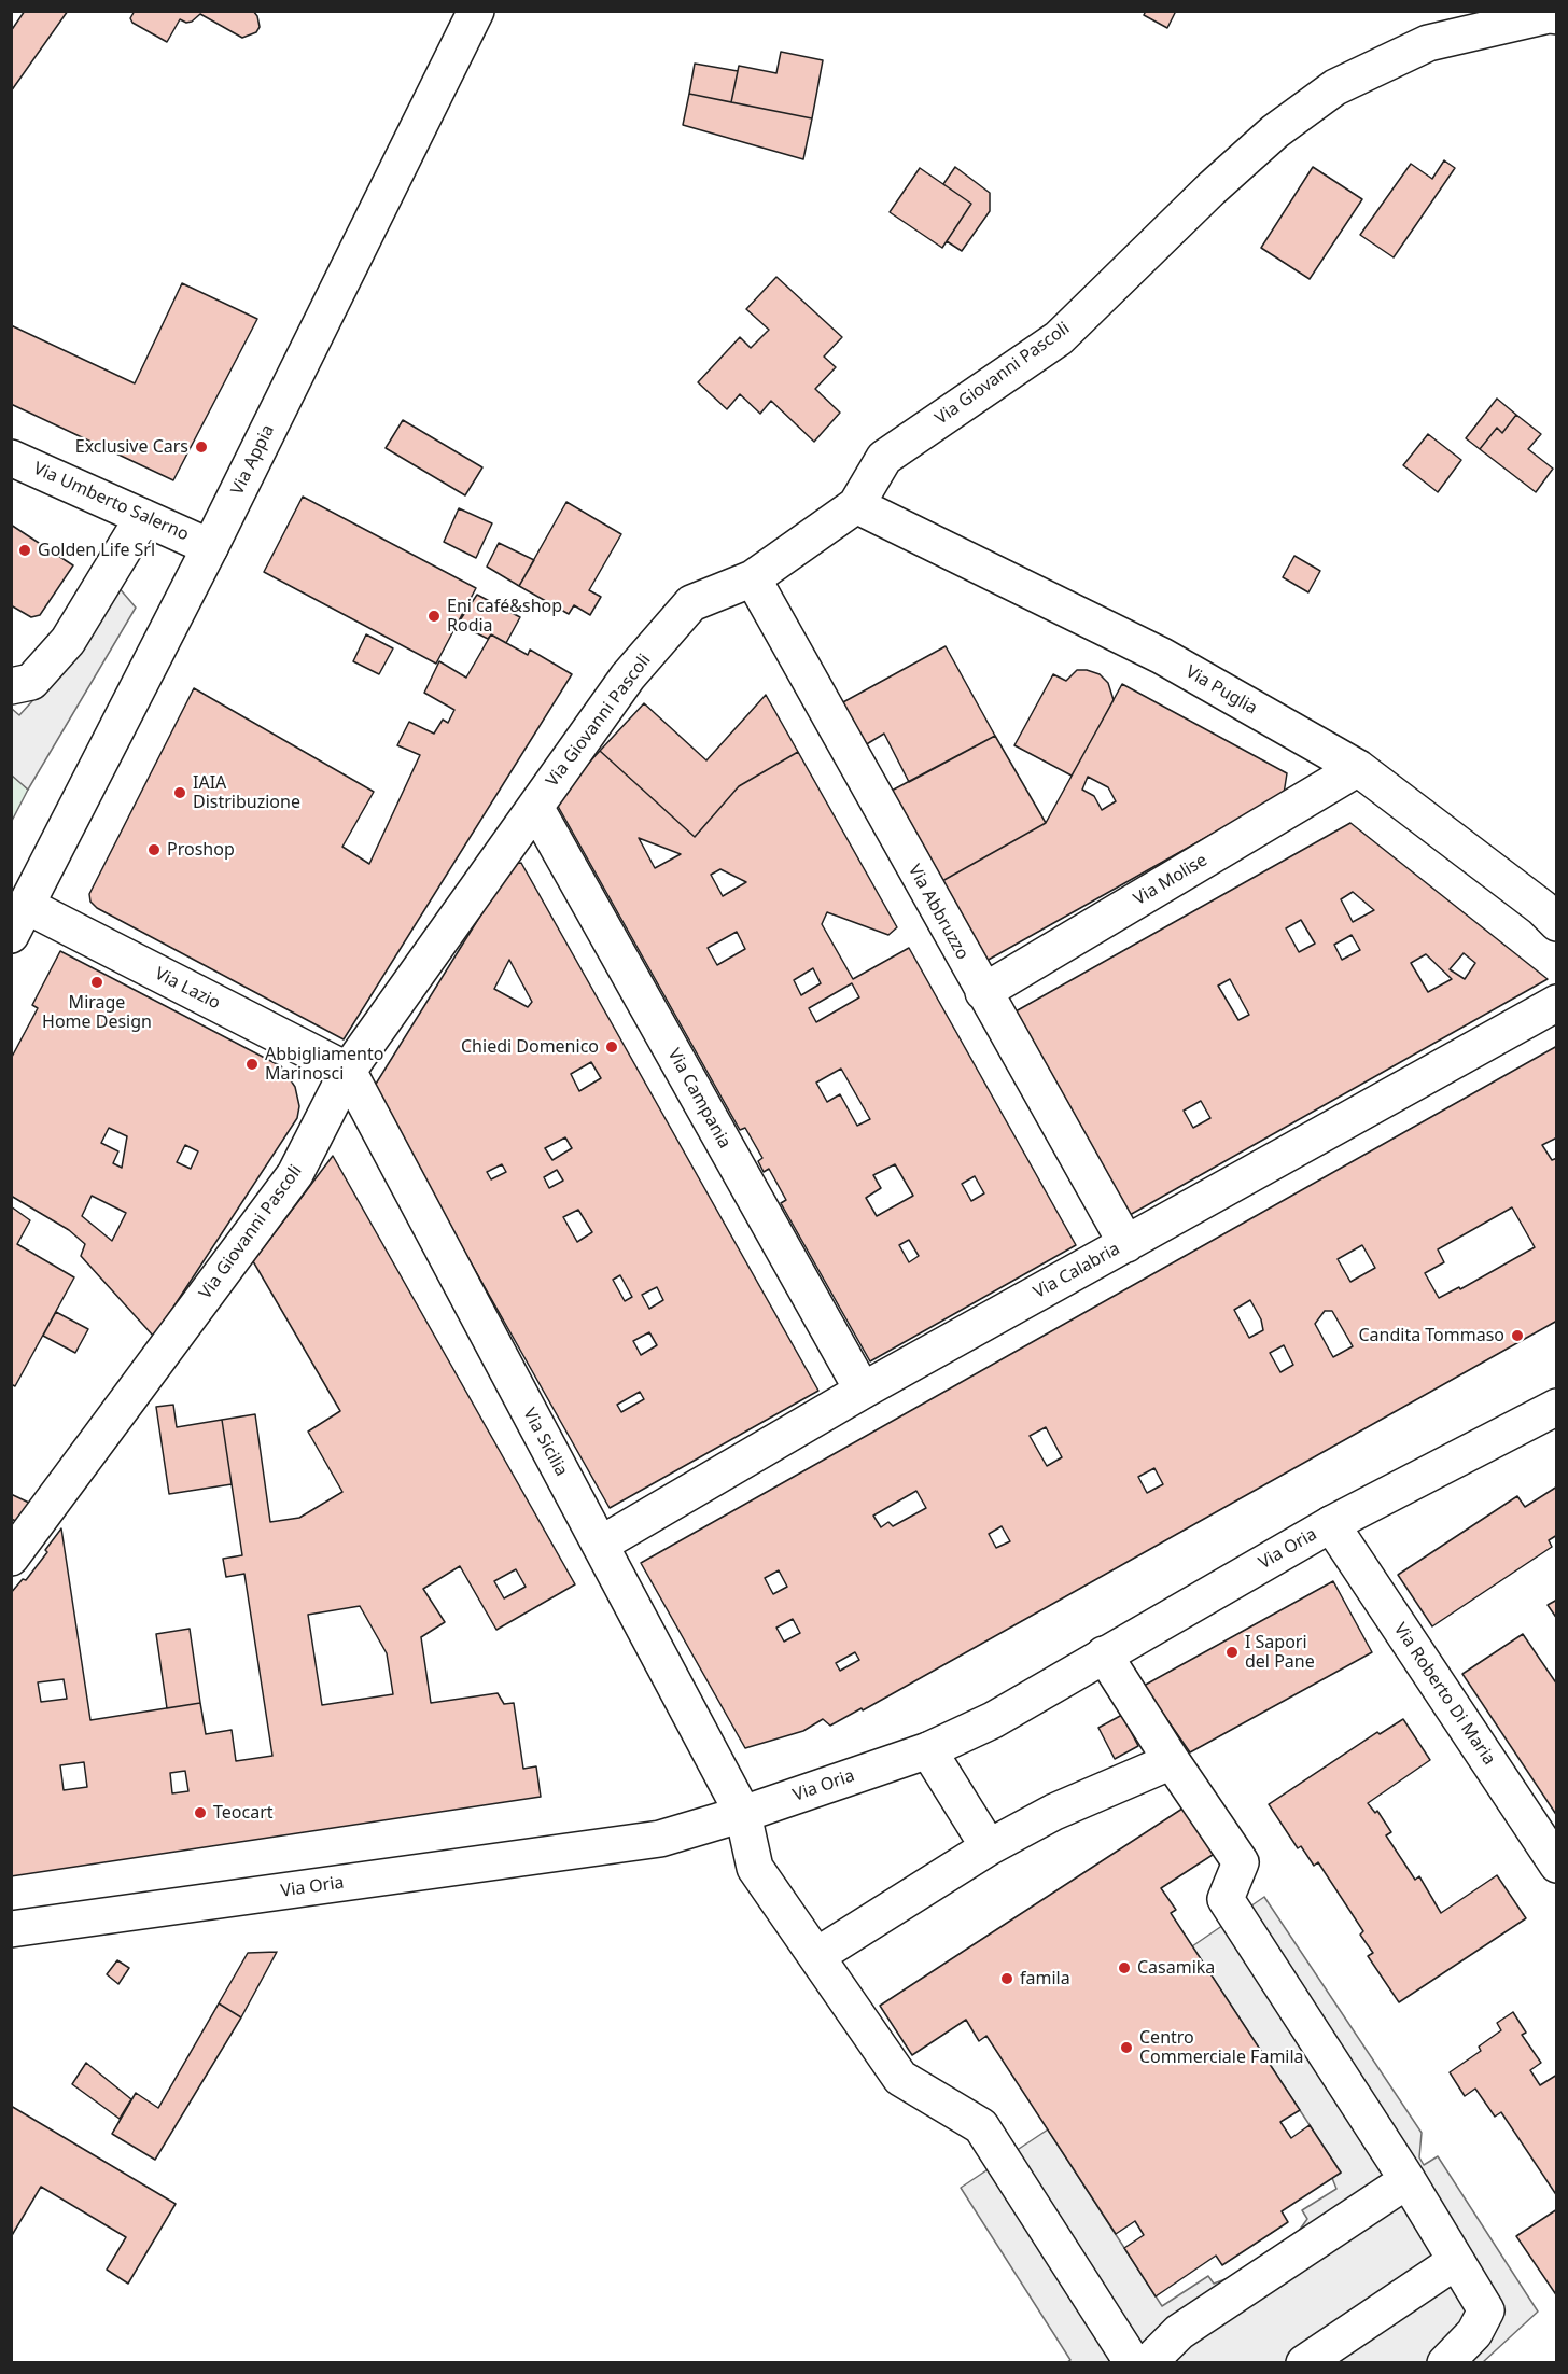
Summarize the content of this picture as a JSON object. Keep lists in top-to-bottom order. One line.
{"streets":{"street":["Via Giovanni Pascoli","Via Appia","Via Umberto Salerno","Via Puglia","Via Molise","Via Abbruzzo","Via Lazio","Via Campania","Via Calabria","Via Sicilia","Via Oria","Via Roberto Di Maria"]},"crossings":[["Via Giovanni Pascoli","Via Puglia"],["Via Giovanni Pascoli","Via Abbruzzo"],["Via Giovanni Pascoli","Via Lazio"],["Via Giovanni Pascoli","Via Campania"],["Via Giovanni Pascoli","Via Sicilia"],["Via Appia","Via Umberto Salerno"],["Via Appia","Via Lazio"],["Via Puglia","Via Molise"],["Via Molise","Via Abbruzzo"],["Via Abbruzzo","Via Calabria"],["Via Lazio","Via Sicilia"],["Via Campania","Via Calabria"],["Via Calabria","Via Sicilia"],["Via Sicilia","Via Oria"],["Via Oria","Via Roberto Di Maria"]],"places":["Exclusive Cars","Golden Life Srl","Eni café&shop Rodia","IAIA Distribuzione","Proshop","Mirage Home Design","Chiedi Domenico","Abbigliamento Marinosci","Candita Tommaso","I Sapori del Pane","Teocart","Casamika","famila","Centro Commerciale Famila"]}
